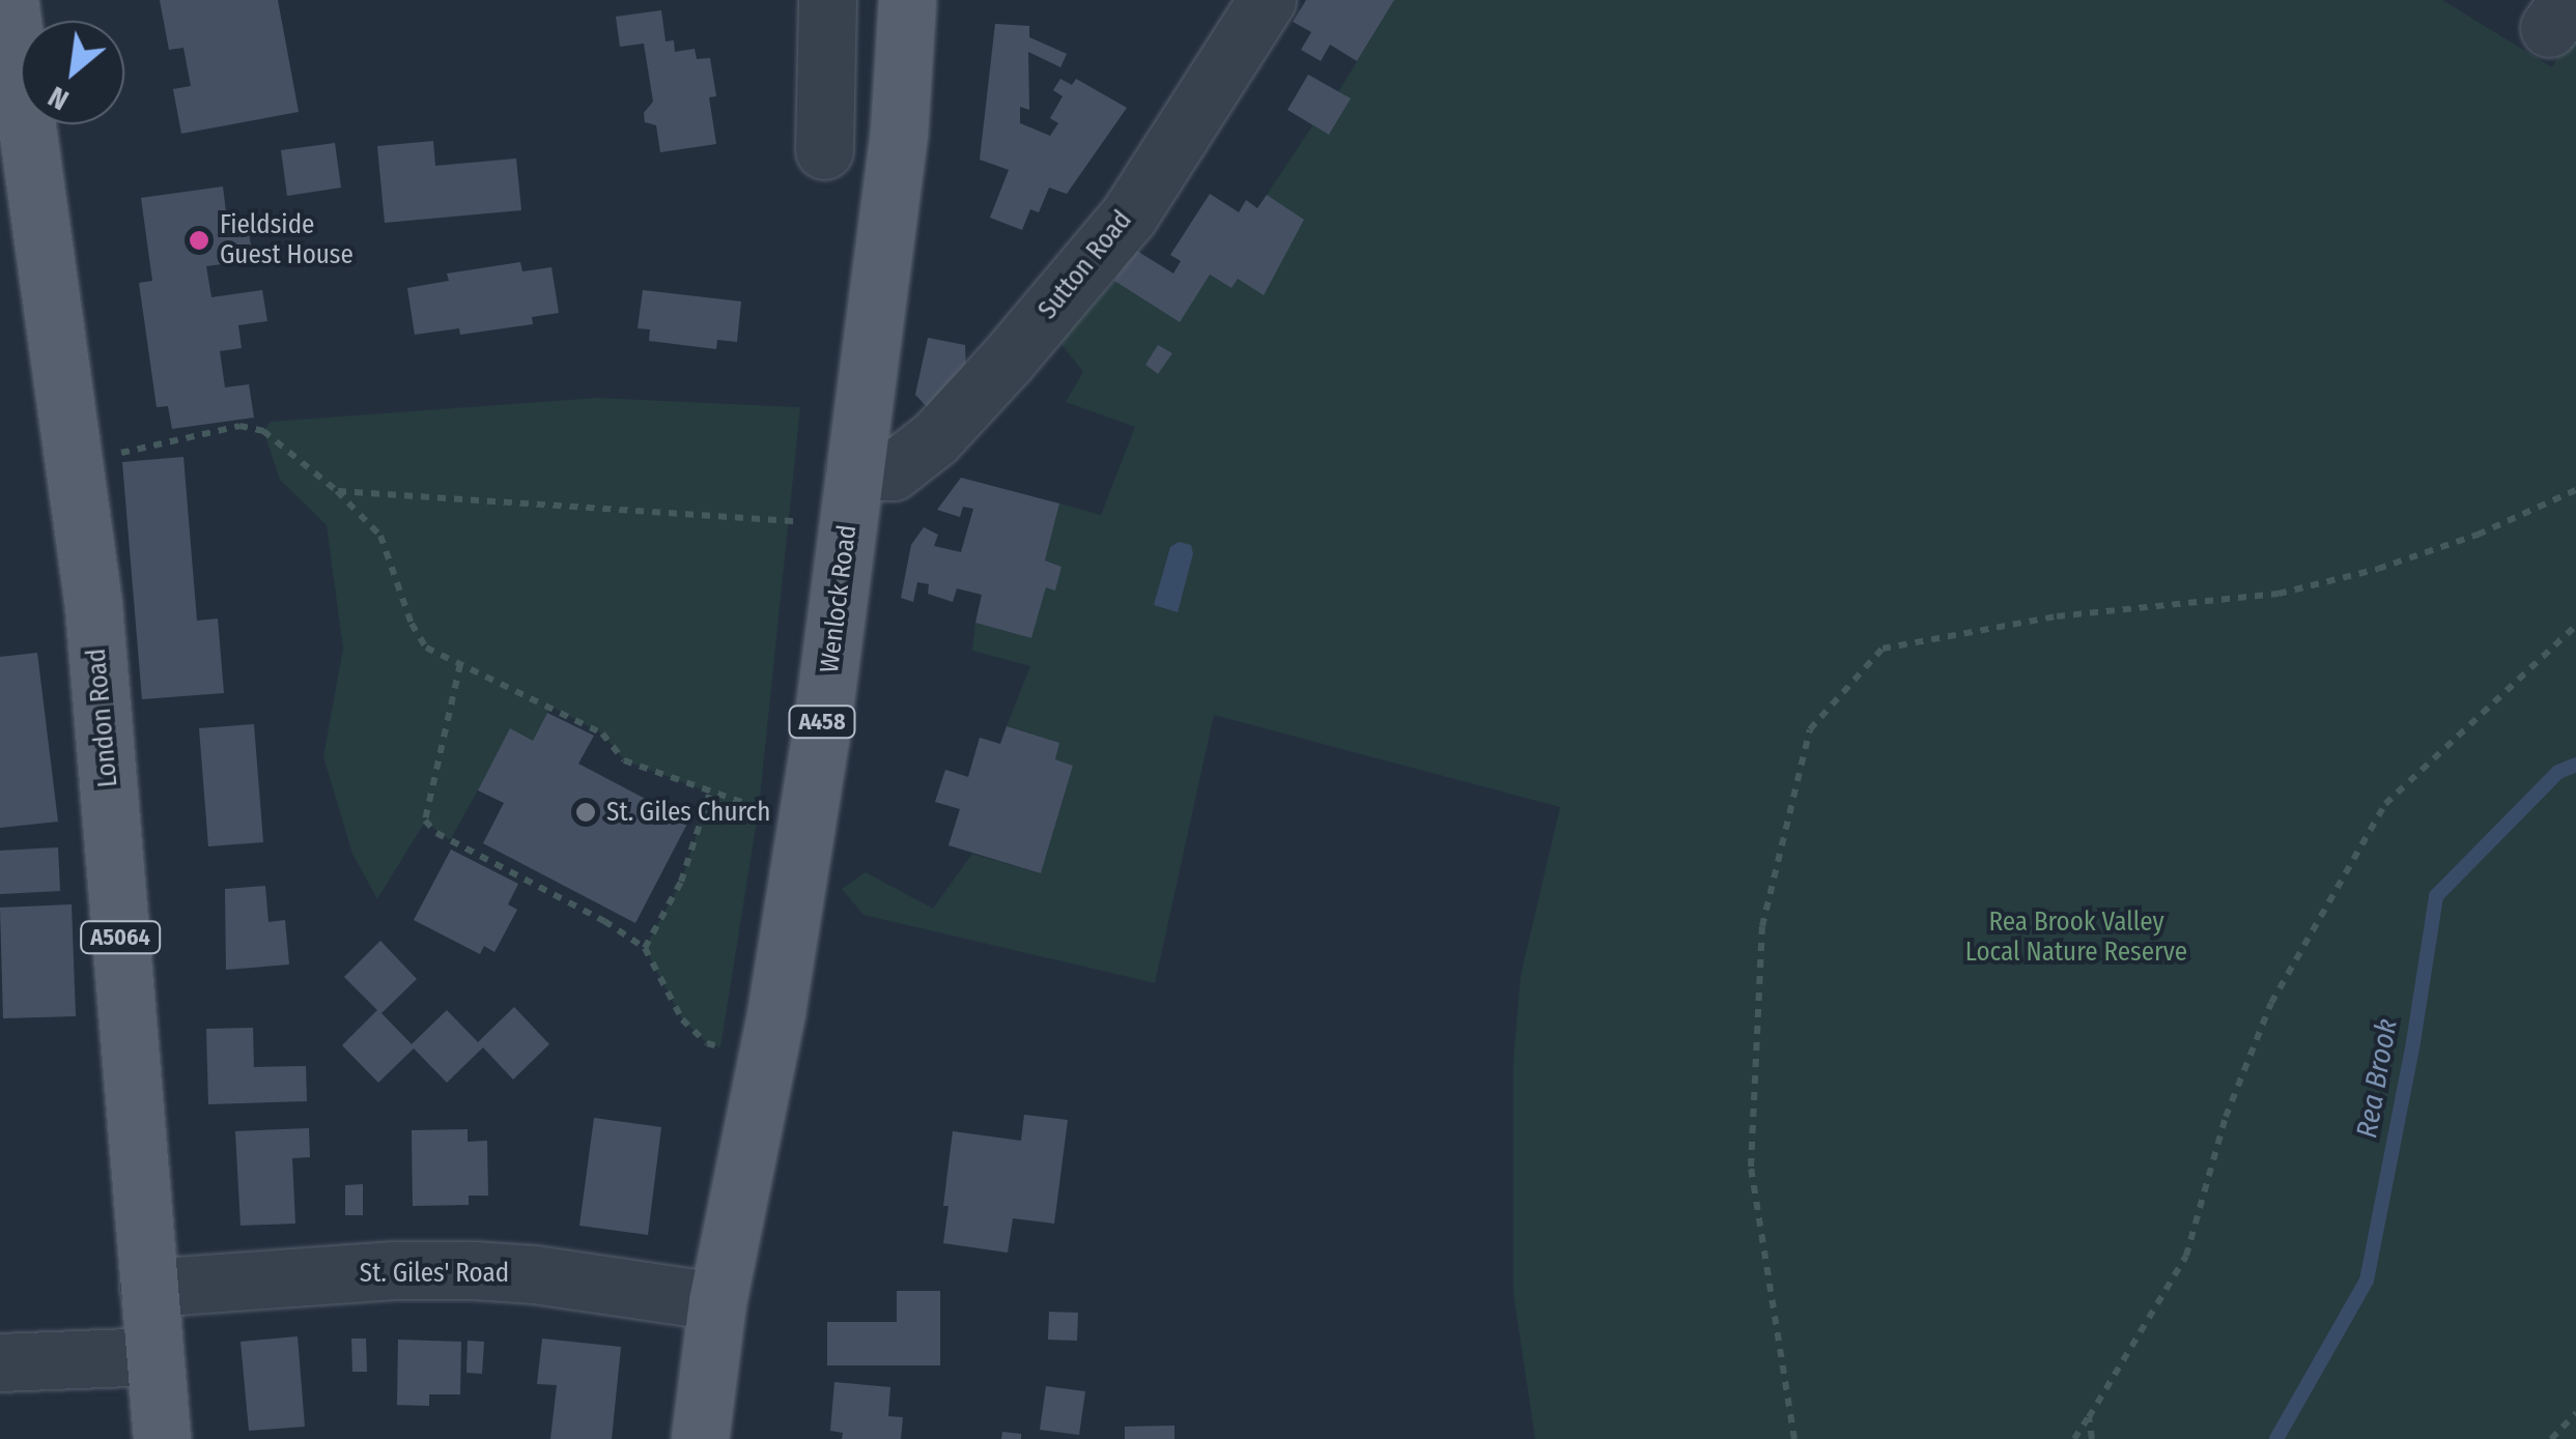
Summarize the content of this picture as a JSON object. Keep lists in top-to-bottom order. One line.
{"streets":{"main road":["Wenlock Road","London Road","A458","A5064"],"street":["Sutton Road","St. Giles' Road"]},"crossings":[["Sutton Road","Wenlock Road"],["Wenlock Road","St. Giles' Road"],["London Road","St. Giles' Road"]],"water":["Rea Brook"],"parks":["Rea Brook Valley Local Nature Reserve"],"places":["Fieldside Guest House","St. Giles Church"],"north":"bottom left"}
